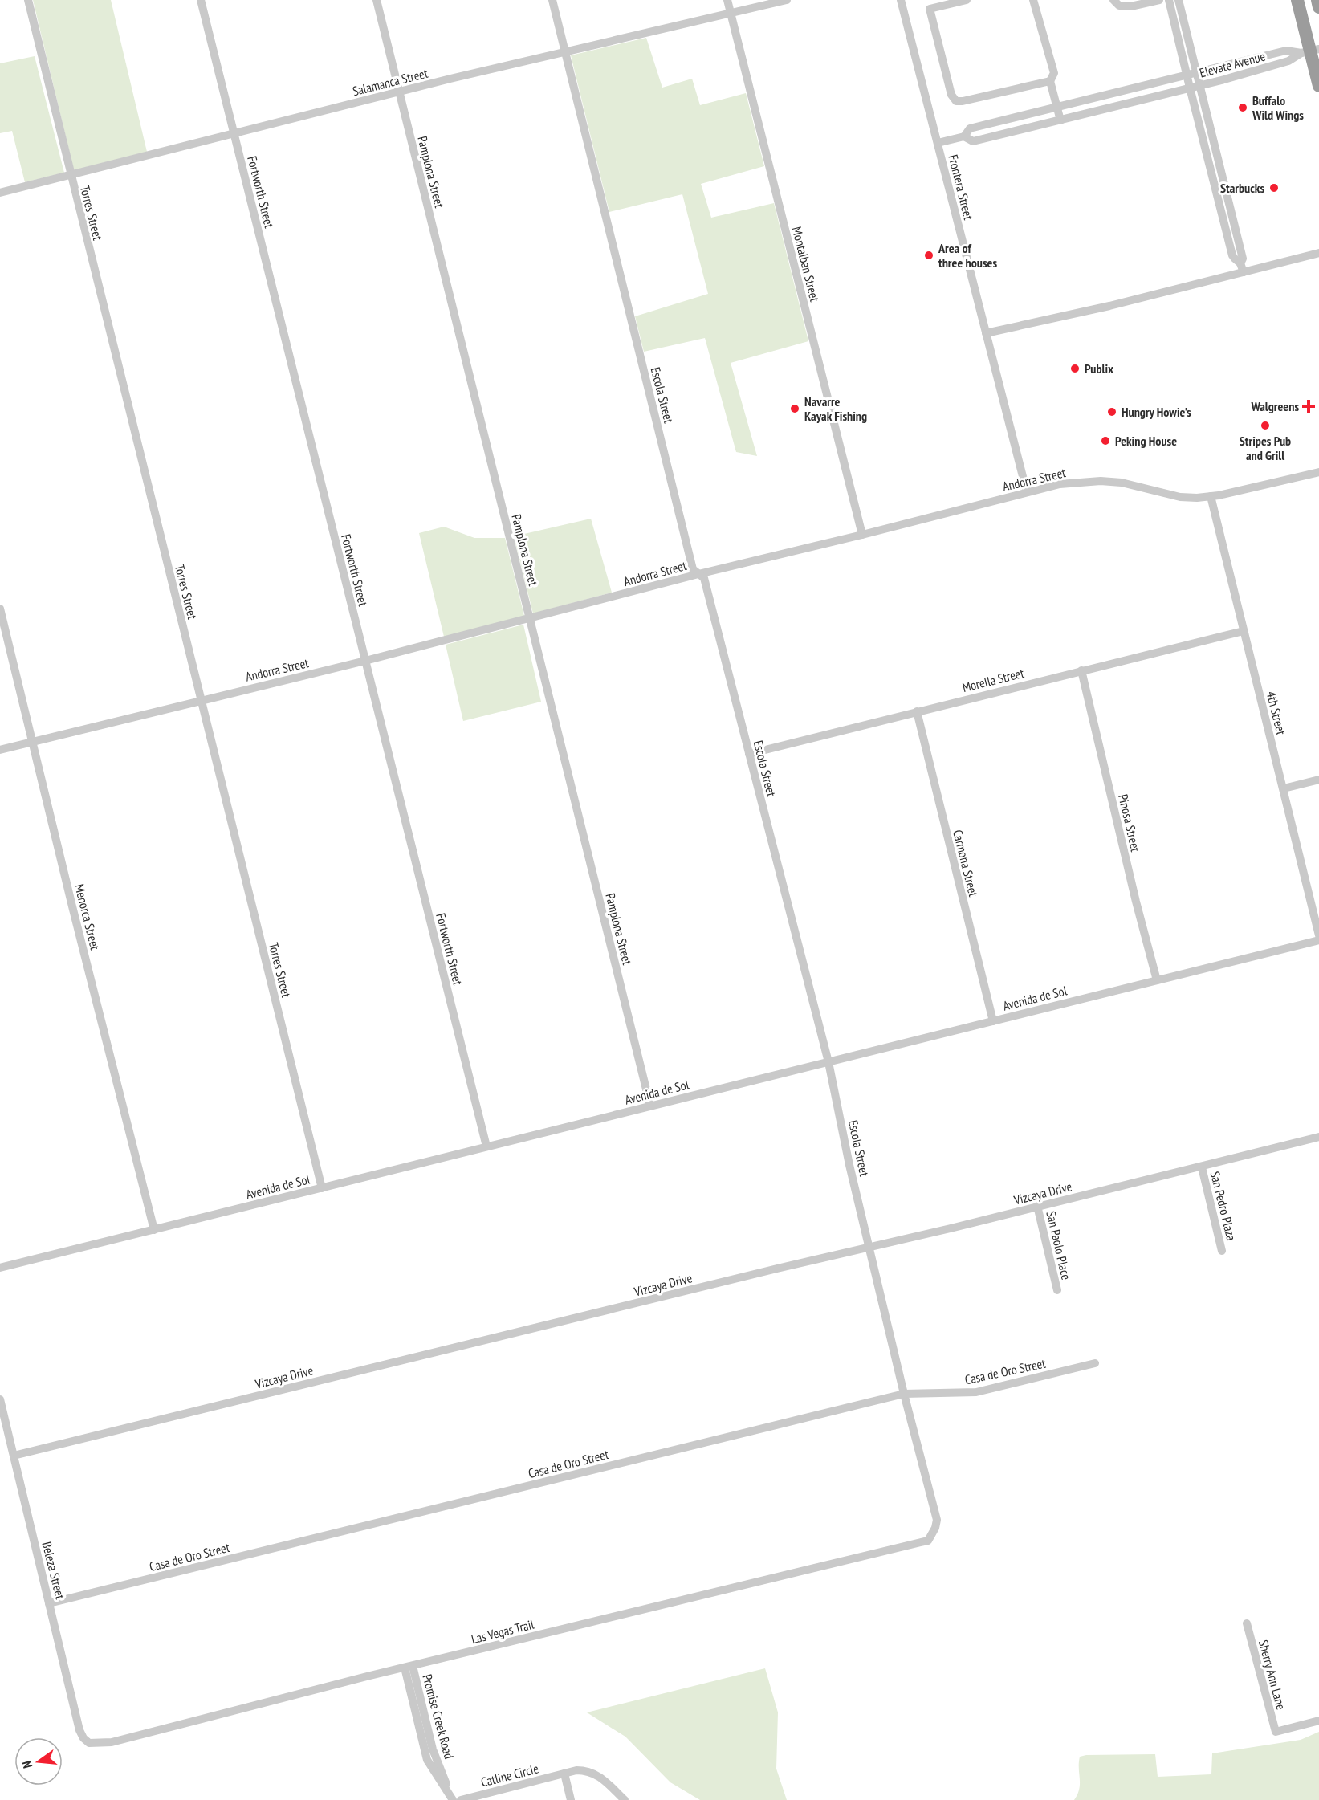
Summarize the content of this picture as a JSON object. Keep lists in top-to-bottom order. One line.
{"streets":{"street":["Elevate Avenue","Salamanca Street","Pamplona Street","Frontera Street","Fortworth Street","Torres Street","Montalban Street","Escola Street","Andorra Street","Morella Street","4th Street","Pinosa Street","Carmona Street","Menorca Street","Avenida de Sol","Vizcaya Drive","San Pedro Plaza","San Paolo Place","Casa de Oro Street","Beleza Street","Las Vegas Trail","Sherry Ann Lane","Promise Creek Road","Catline Circle"]},"crossings":[["Salamanca Street","Pamplona Street"],["Salamanca Street","Fortworth Street"],["Salamanca Street","Torres Street"],["Salamanca Street","Montalban Street"],["Salamanca Street","Escola Street"],["Pamplona Street","Andorra Street"],["Pamplona Street","Avenida de Sol"],["Frontera Street","Andorra Street"],["Fortworth Street","Andorra Street"],["Fortworth Street","Avenida de Sol"],["Torres Street","Andorra Street"],["Torres Street","Avenida de Sol"],["Montalban Street","Andorra Street"],["Escola Street","Andorra Street"],["Escola Street","Morella Street"],["Escola Street","Avenida de Sol"],["Escola Street","Vizcaya Drive"],["Escola Street","Casa de Oro Street"],["Escola Street","Las Vegas Trail"],["Andorra Street","4th Street"],["Andorra Street","Menorca Street"],["Morella Street","4th Street"],["Morella Street","Pinosa Street"],["Morella Street","Carmona Street"],["Pinosa Street","Avenida de Sol"],["Carmona Street","Avenida de Sol"],["Menorca Street","Avenida de Sol"],["Vizcaya Drive","San Pedro Plaza"],["Vizcaya Drive","San Paolo Place"],["Vizcaya Drive","Beleza Street"],["Casa de Oro Street","Beleza Street"],["Beleza Street","Las Vegas Trail"],["Las Vegas Trail","Promise Creek Road"]],"places":{"other":["Buffalo Wild Wings","Starbucks","Area of three houses","Publix","Navarre Kayak Fishing","Hungry Howie's","Stripes Pub and Grill","Peking House"],"health":["Walgreens"]},"north":"left"}
